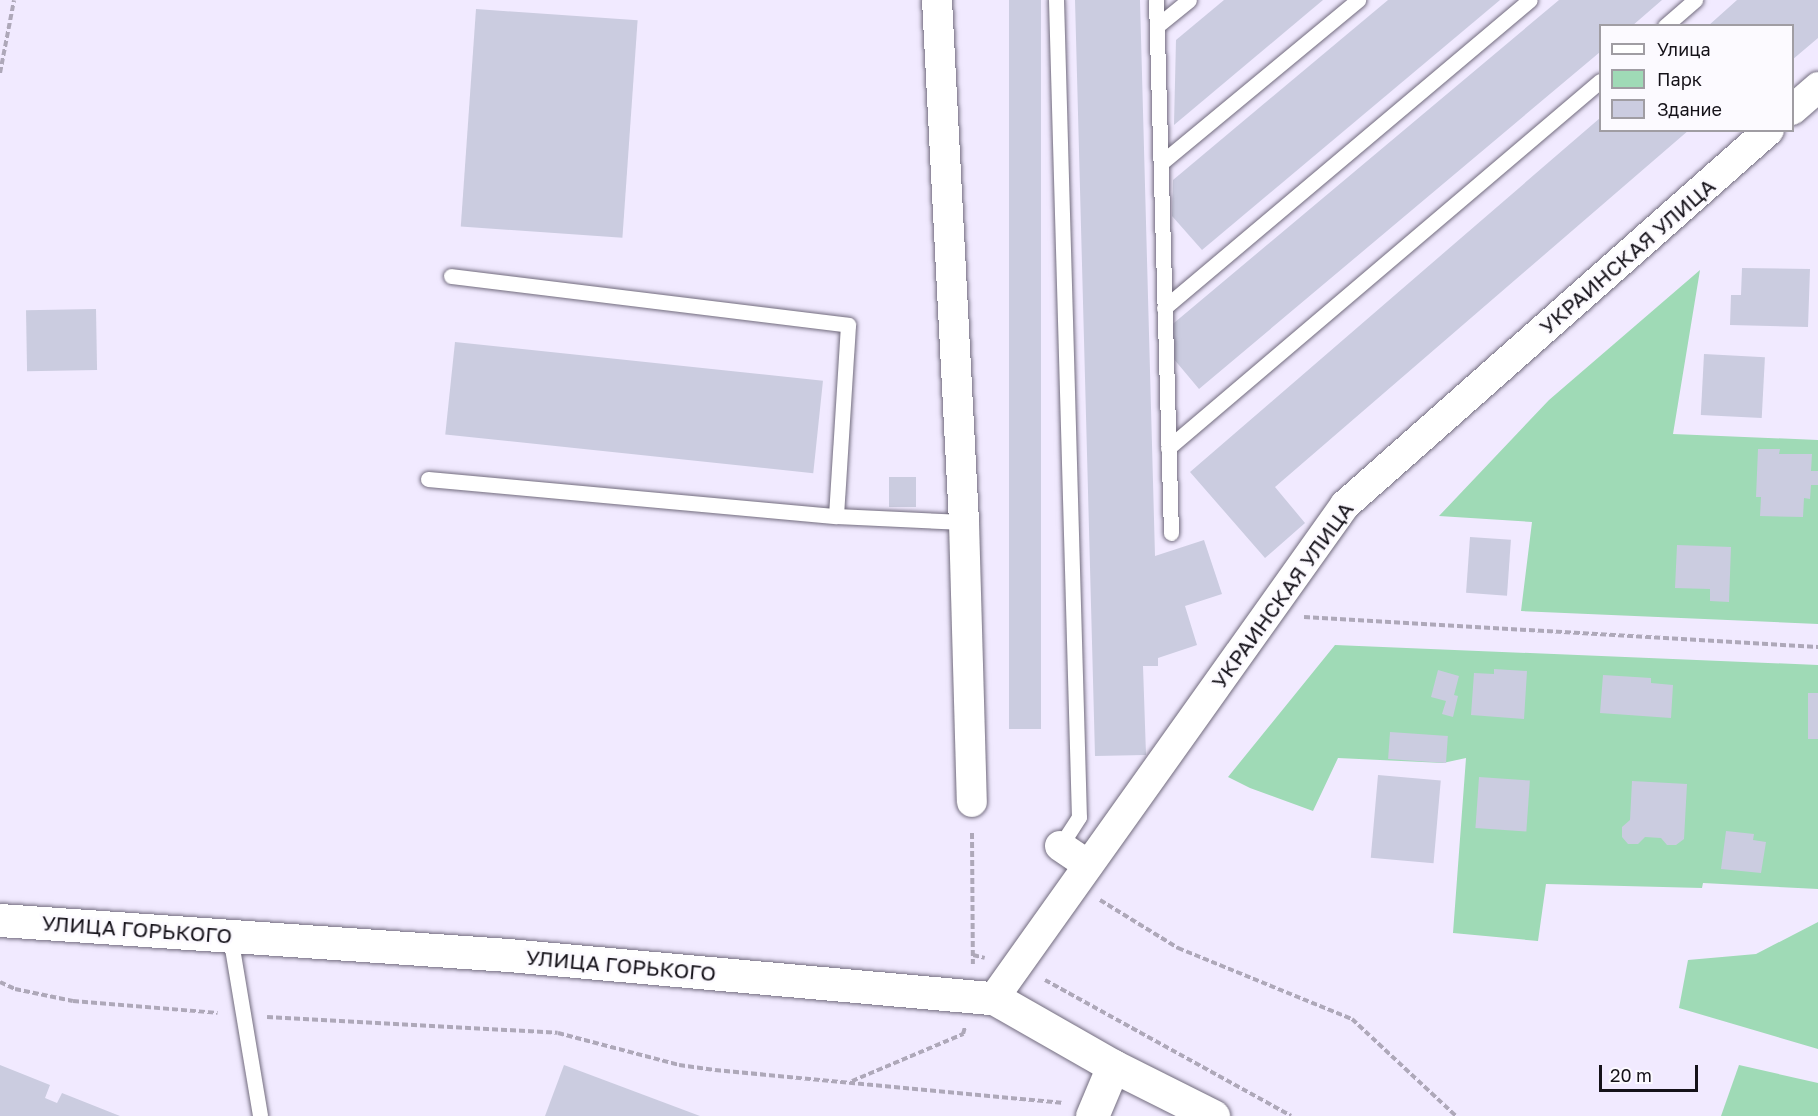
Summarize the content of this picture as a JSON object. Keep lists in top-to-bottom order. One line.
{"streets":{"main road":["УЛИЦА ГОРЬКОГО"],"street":["УКРАИНСКАЯ УЛИЦА"]},"crossings":[["УКРАИНСКАЯ УЛИЦА","УЛИЦА ГОРЬКОГО"]],"legend":["Улица","Парк","Здание"],"scale_bar":"20 m"}
